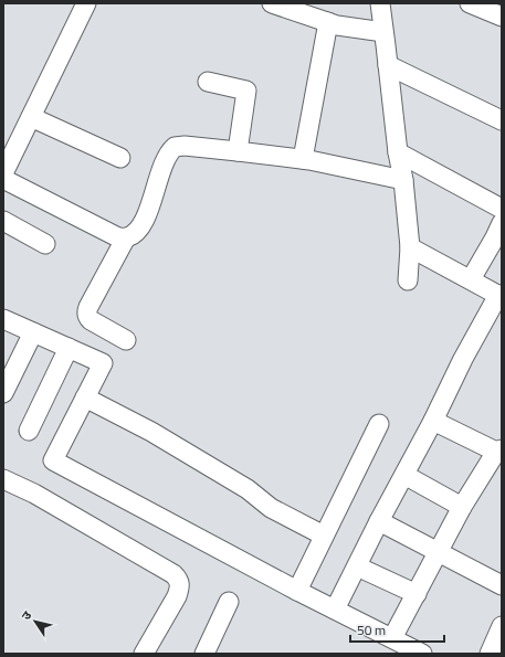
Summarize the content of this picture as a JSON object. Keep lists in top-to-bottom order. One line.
{"scale_bar":"50 m","north":"top left"}
